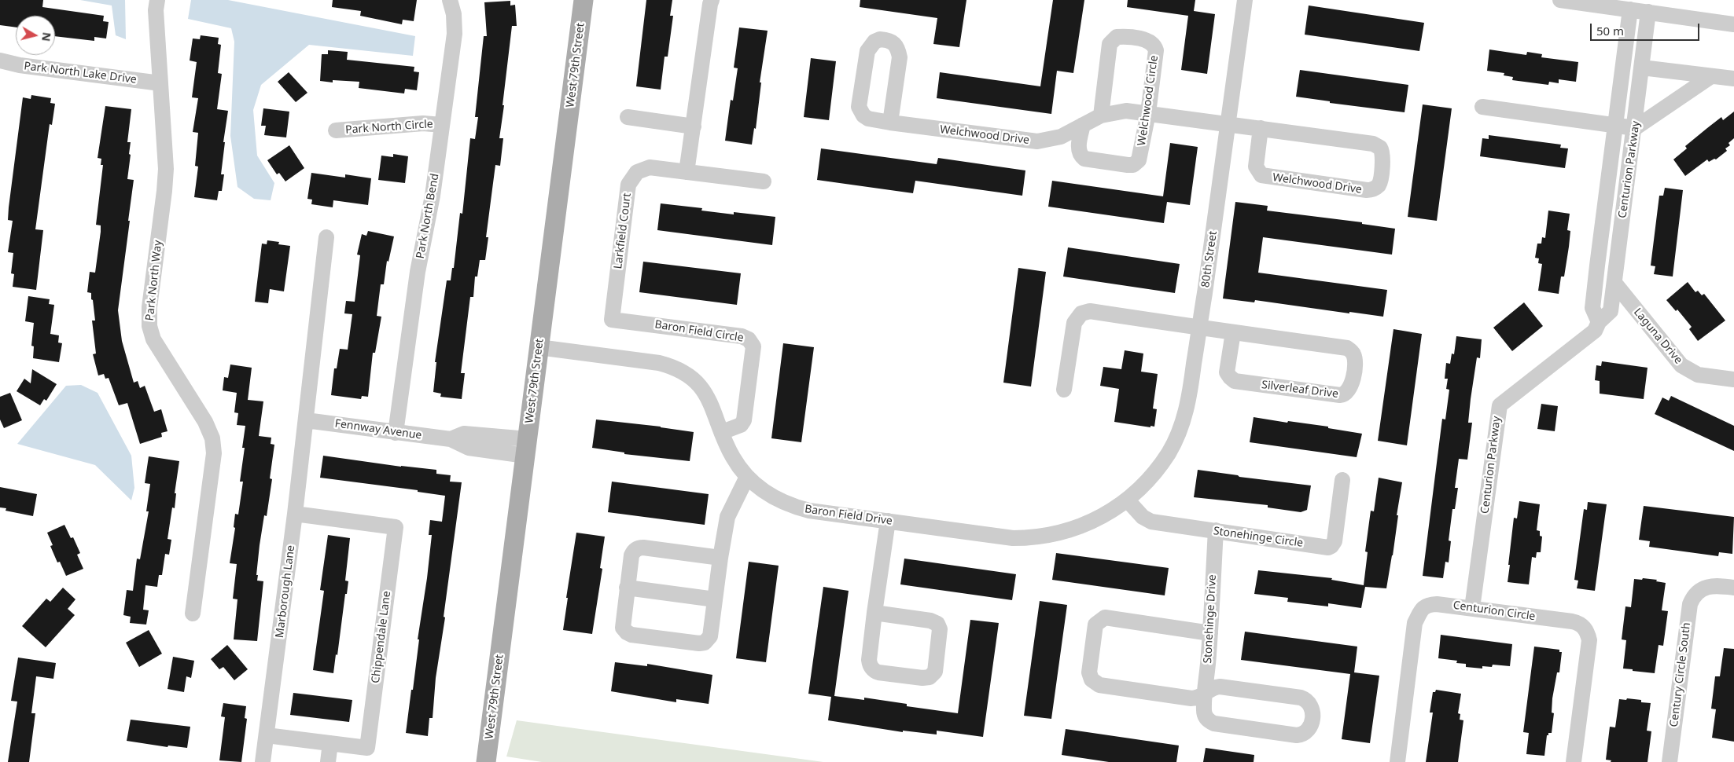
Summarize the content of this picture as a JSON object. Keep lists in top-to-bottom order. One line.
{"streets":{"main road":["West 79th Street"],"street":["Park North Lake Drive","Welchwood Circle","Park North Circle","Welchwood Drive","Centurion Parkway","Park North Bend","Larkfield Court","80th Street","Park North Way","Baron Field Circle","Laguna Drive","Silverleaf Drive","Fennway Avenue","Baron Field Drive","Stonehinge Circle","Marborough Lane","Centurion Circle","Stonehinge Drive","Chippendale Lane","Century Circle South"]},"crossings":[["West 79th Street","Fennway Avenue"],["West 79th Street","Baron Field Drive"],["Park North Lake Drive","Park North Way"],["Welchwood Circle","Welchwood Drive"],["Park North Circle","Park North Bend"],["Welchwood Drive","80th Street"],["Centurion Parkway","Laguna Drive"],["Centurion Parkway","Centurion Circle"],["Park North Bend","Fennway Avenue"],["Larkfield Court","Baron Field Circle"],["80th Street","Silverleaf Drive"],["80th Street","Baron Field Drive"],["80th Street","Stonehinge Circle"],["Baron Field Circle","Baron Field Drive"],["Fennway Avenue","Marborough Lane"],["Baron Field Drive","Stonehinge Circle"],["Stonehinge Circle","Stonehinge Drive"],["Marborough Lane","Chippendale Lane"]],"scale_bar":"50 m","north":"right"}
